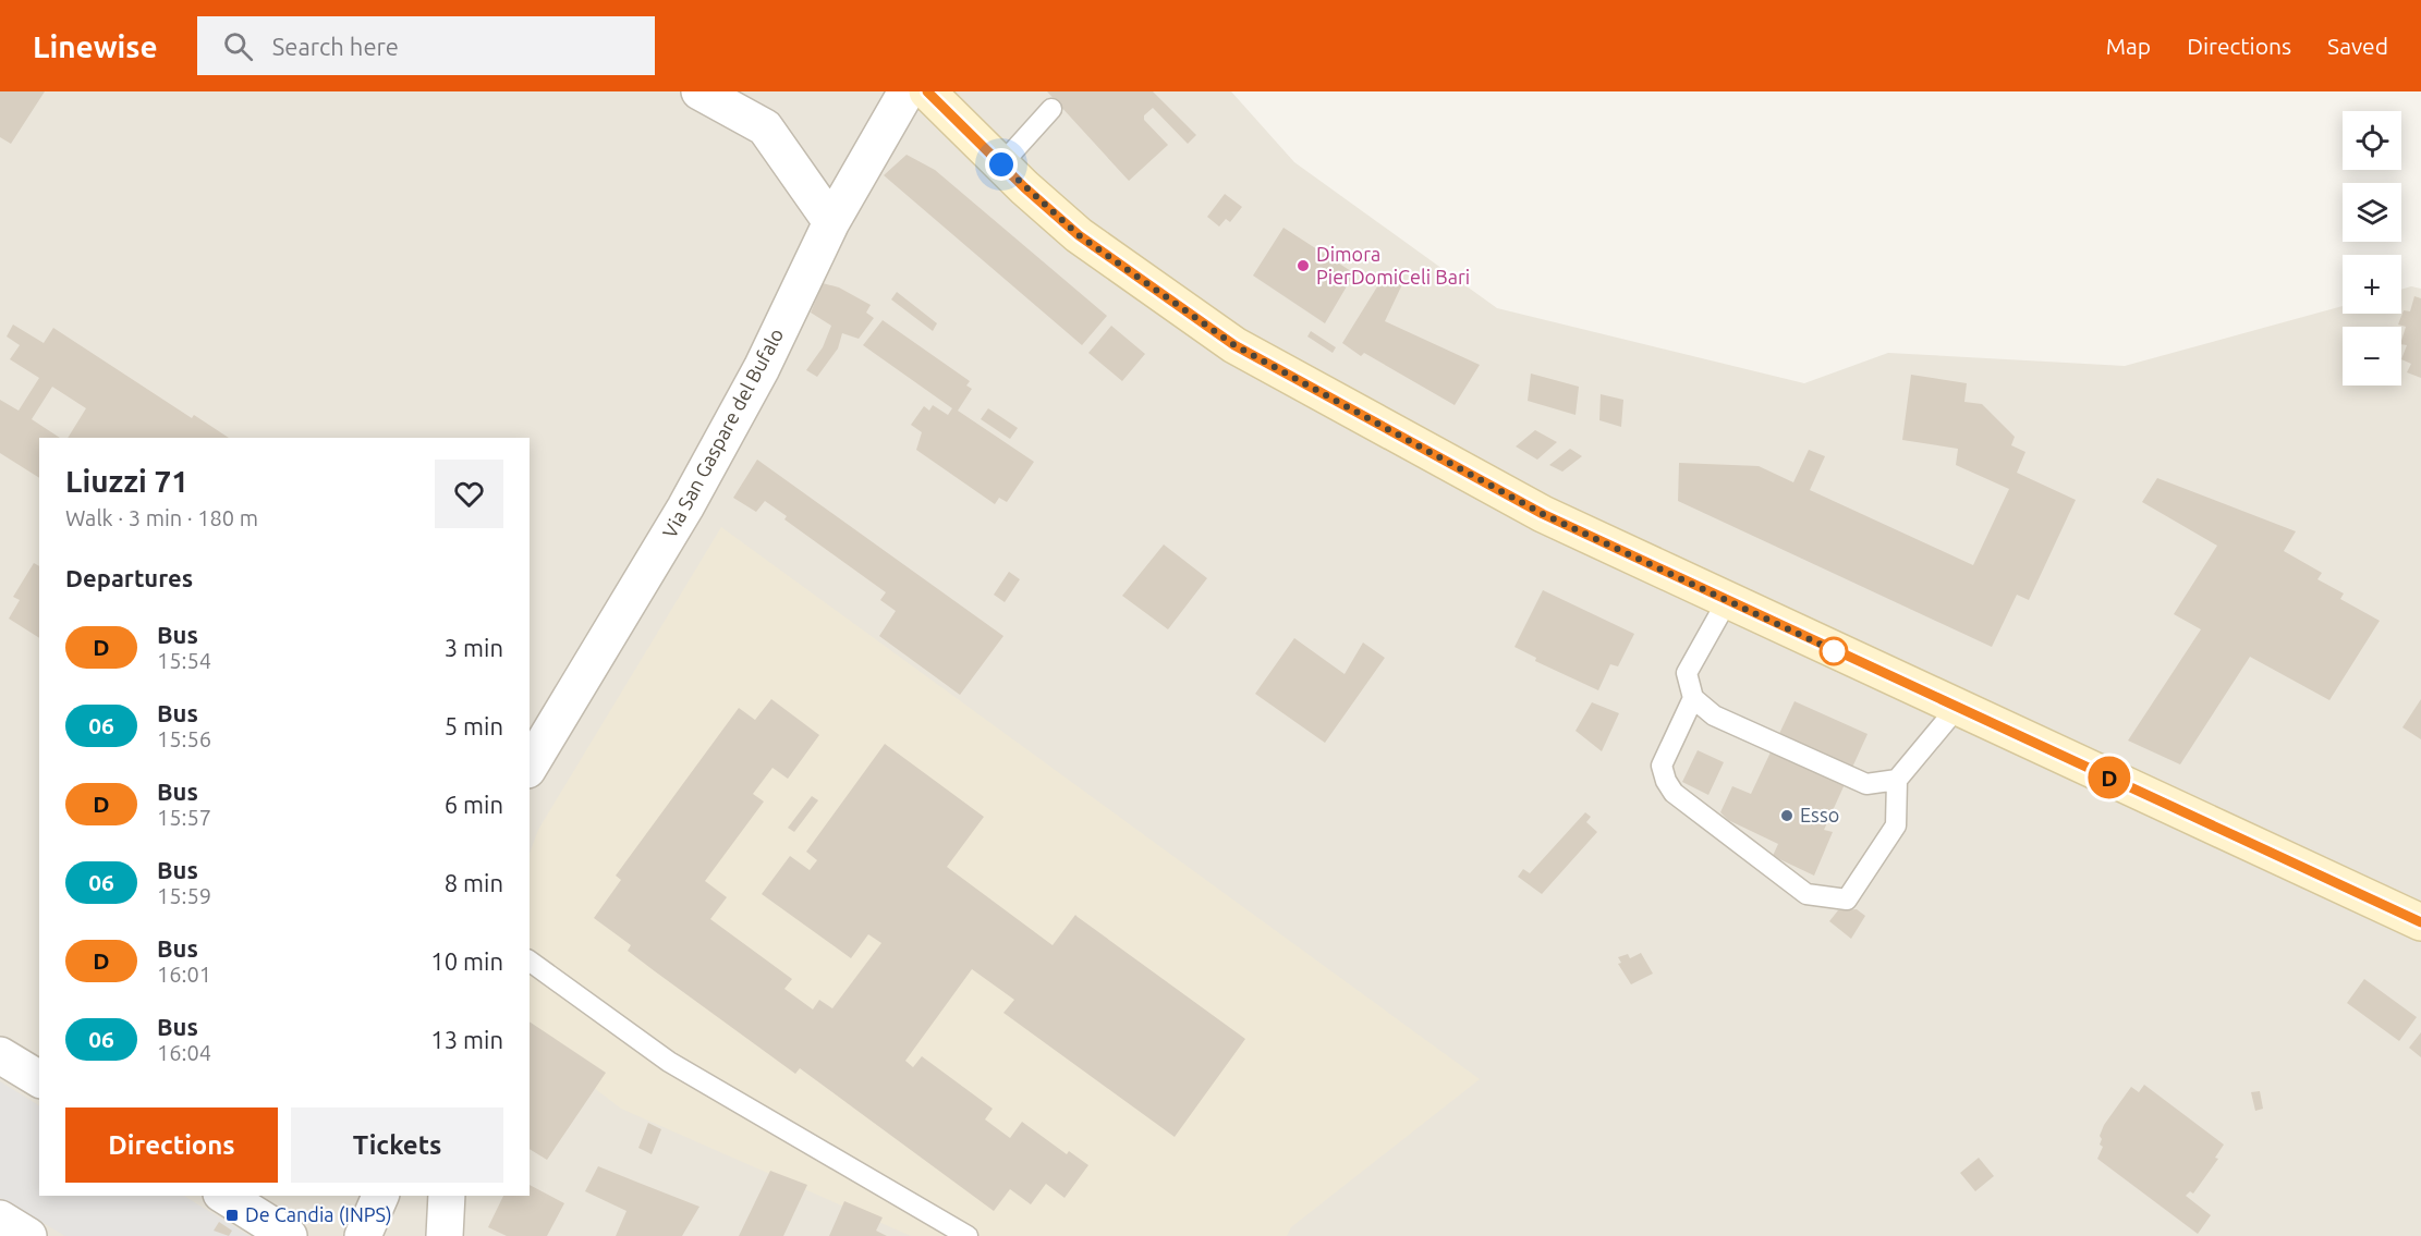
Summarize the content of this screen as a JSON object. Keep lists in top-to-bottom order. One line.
{"streets":{"street":["Via San Gaspare del Bufalo"]},"places":{"other":["Dimora PierDomiCeli Bari","Esso"],"transit":["De Candia (INPS)"]},"lines":["bus line D"],"page":{"header":"Linewise","search":"Search here","nav":["Map","Directions","Saved"],"on_map":"D","map_buttons":["+","−"],"heading":[["Liuzzi 71","Walk · 3 min · 180 m"],"Departures"],"list":[{"mark":"D","name":"Bus","note":"15:54","value":"3 min"},{"mark":"06","name":"Bus","note":"15:56","value":"5 min"},{"mark":"D","name":"Bus","note":"15:57","value":"6 min"},{"mark":"06","name":"Bus","note":"15:59","value":"8 min"},{"mark":"D","name":"Bus","note":"16:01","value":"10 min"},{"mark":"06","name":"Bus","note":"16:04","value":"13 min"}],"buttons":["Directions","Tickets"]}}
